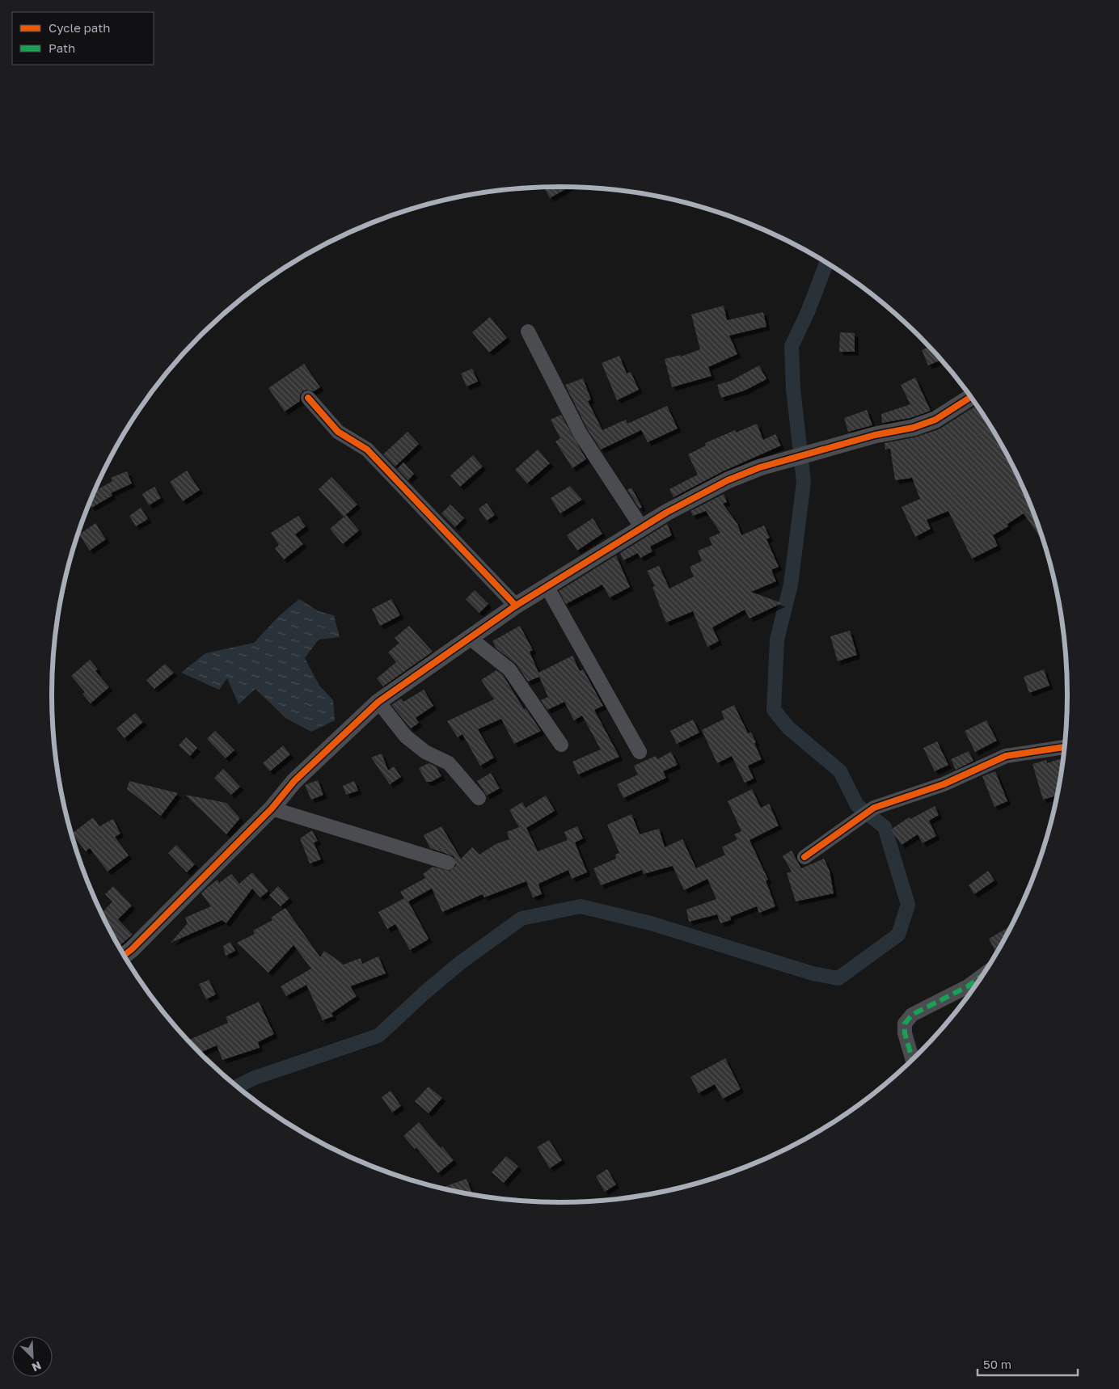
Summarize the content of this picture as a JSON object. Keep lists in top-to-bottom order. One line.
{"legend":["Cycle path","Path"],"scale_bar":"50 m","north":"bottom right"}
